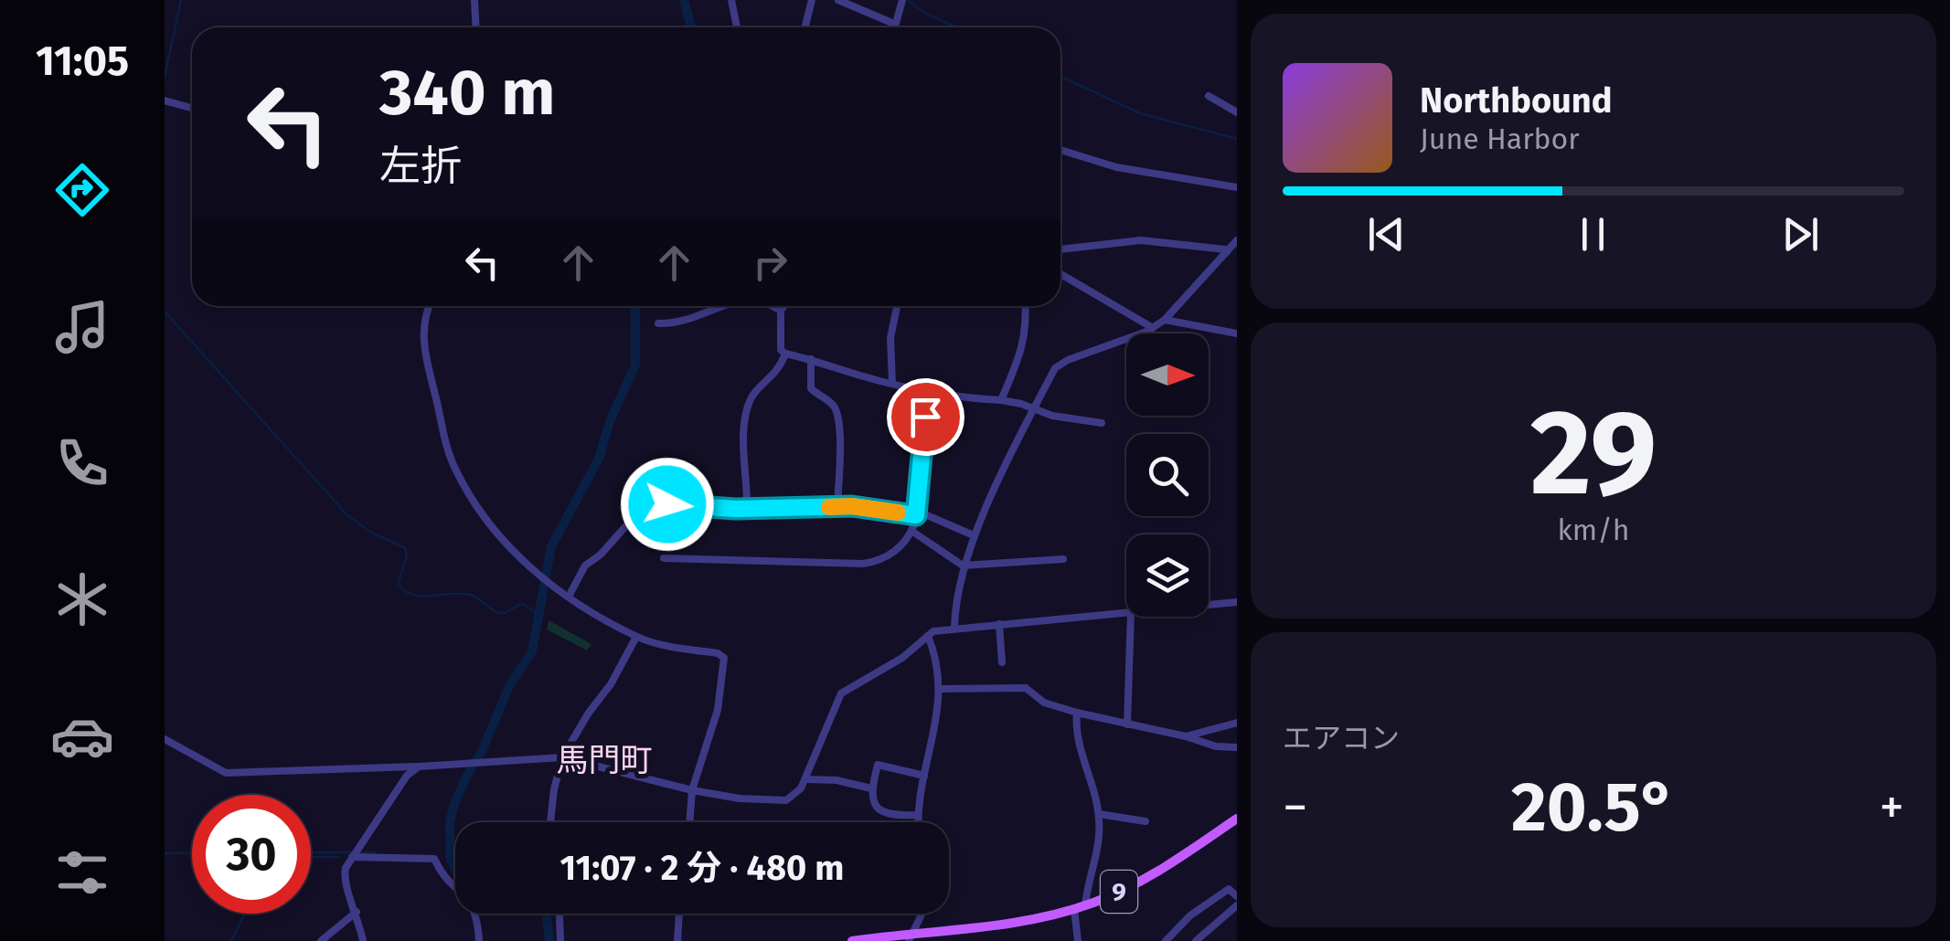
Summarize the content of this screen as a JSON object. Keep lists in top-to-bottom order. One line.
{"streets":{"main road":["9"]},"districts":["馬門町"],"north":"right","page":{"tabs":"11:05","turn":["340 m","左折"],"song":["Northbound","June Harbor"],"tile":[["29","km/h"],"エアコン"],"heat":["−","20.5°","+"],"limit":"30","trip":"11:07 · 2 分 · 480 m"}}
